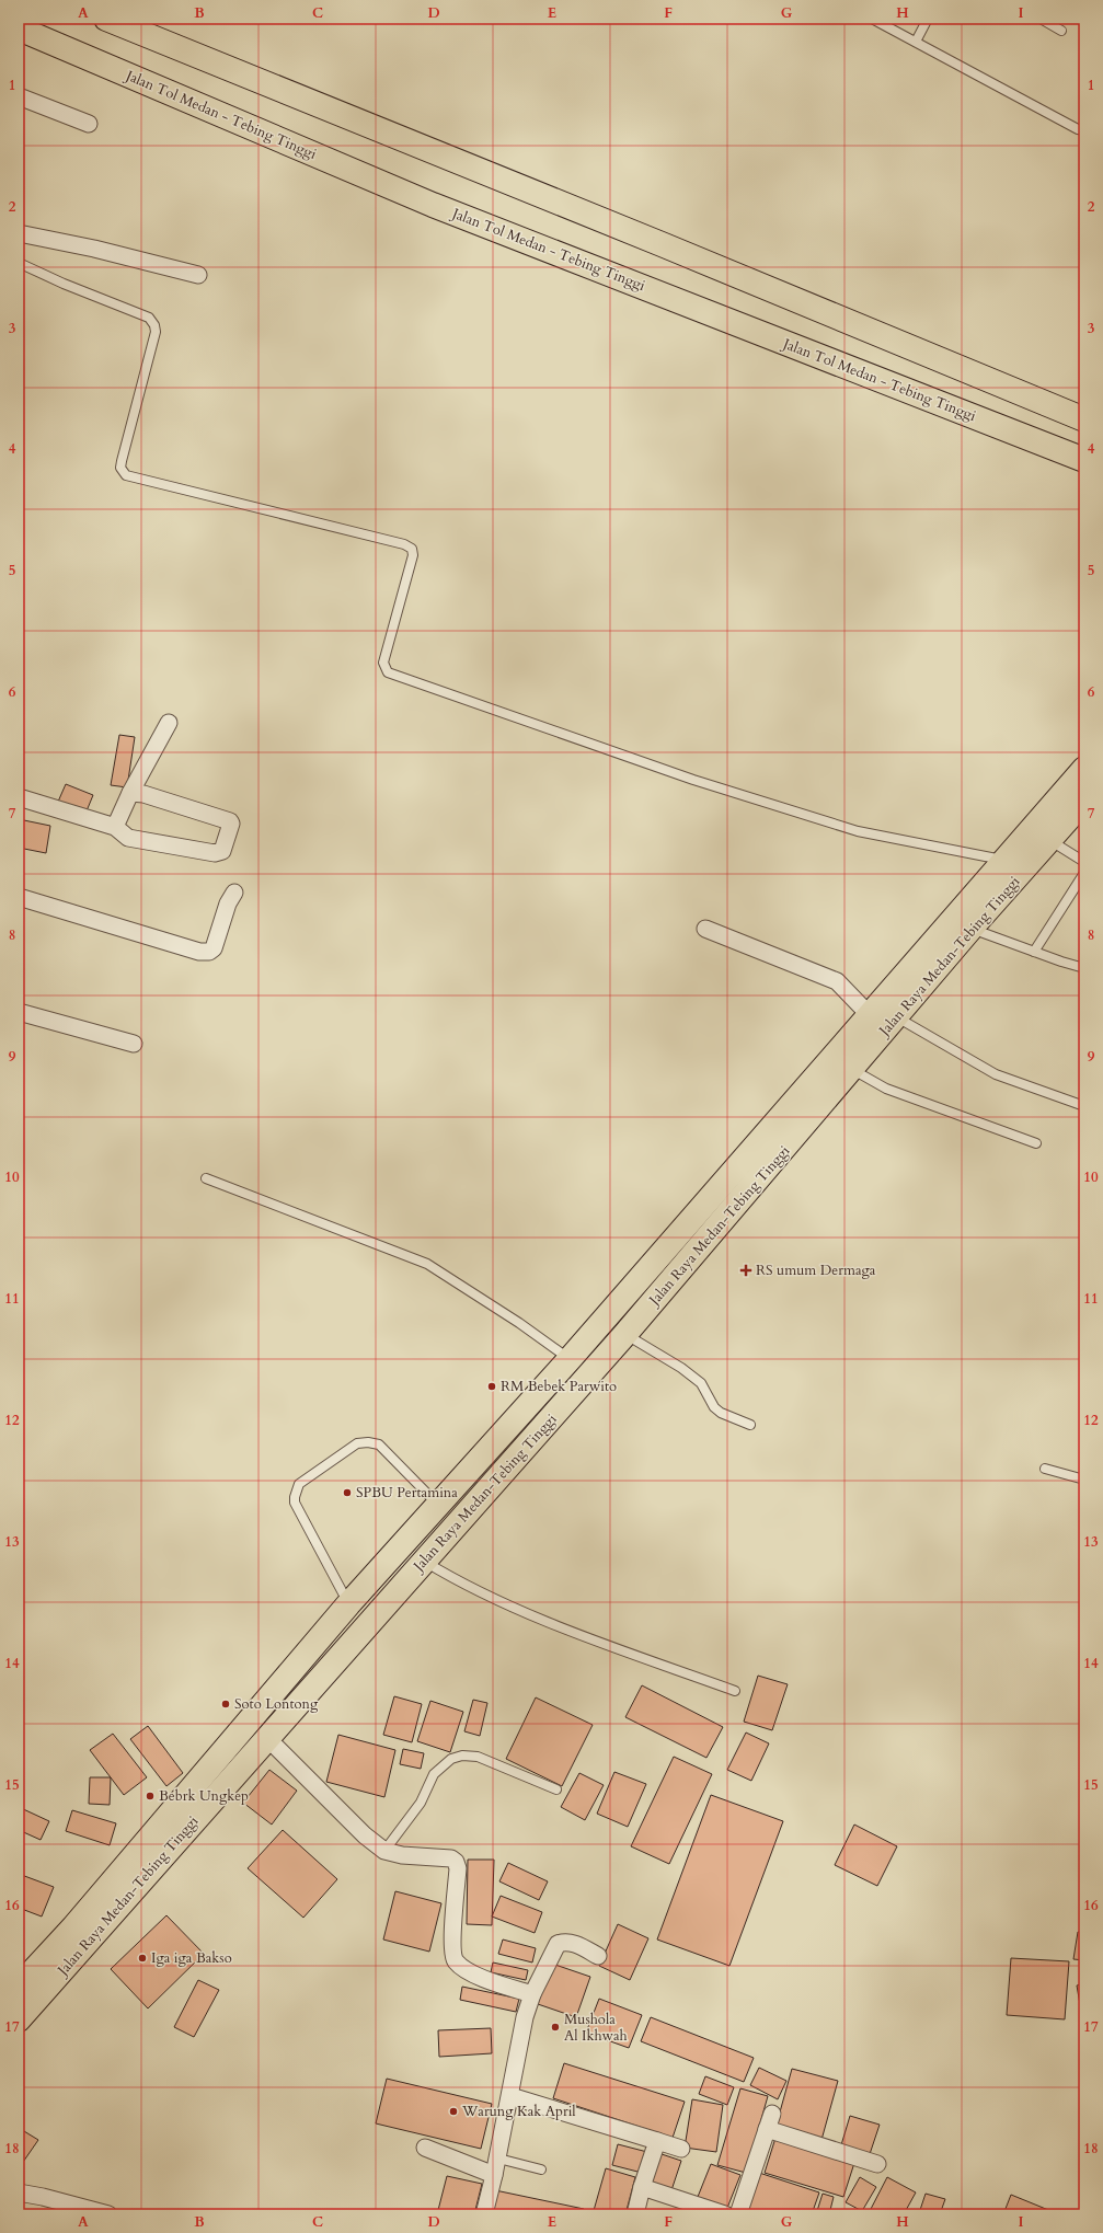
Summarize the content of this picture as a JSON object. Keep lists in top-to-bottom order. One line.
{"streets":{"highway":["Jalan Tol Medan - Tebing Tinggi","Jalan Raya Medan-Tebing Tinggi"]},"places":{"health":["RS umum Dermaga"],"other":["RM Bebek Parwito","SPBU Pertamina","Soto Lontong","Bebrk Ungkep","Iga iga Bakso","Mushola Al Ikhwah","Warung Kak April"]},"grid":{"columns":["A","B","C","D","E","F","G","H","I"],"rows":["1","2","3","4","5","6","7","8","9","10","11","12","13","14","15","16","17","18"]}}
